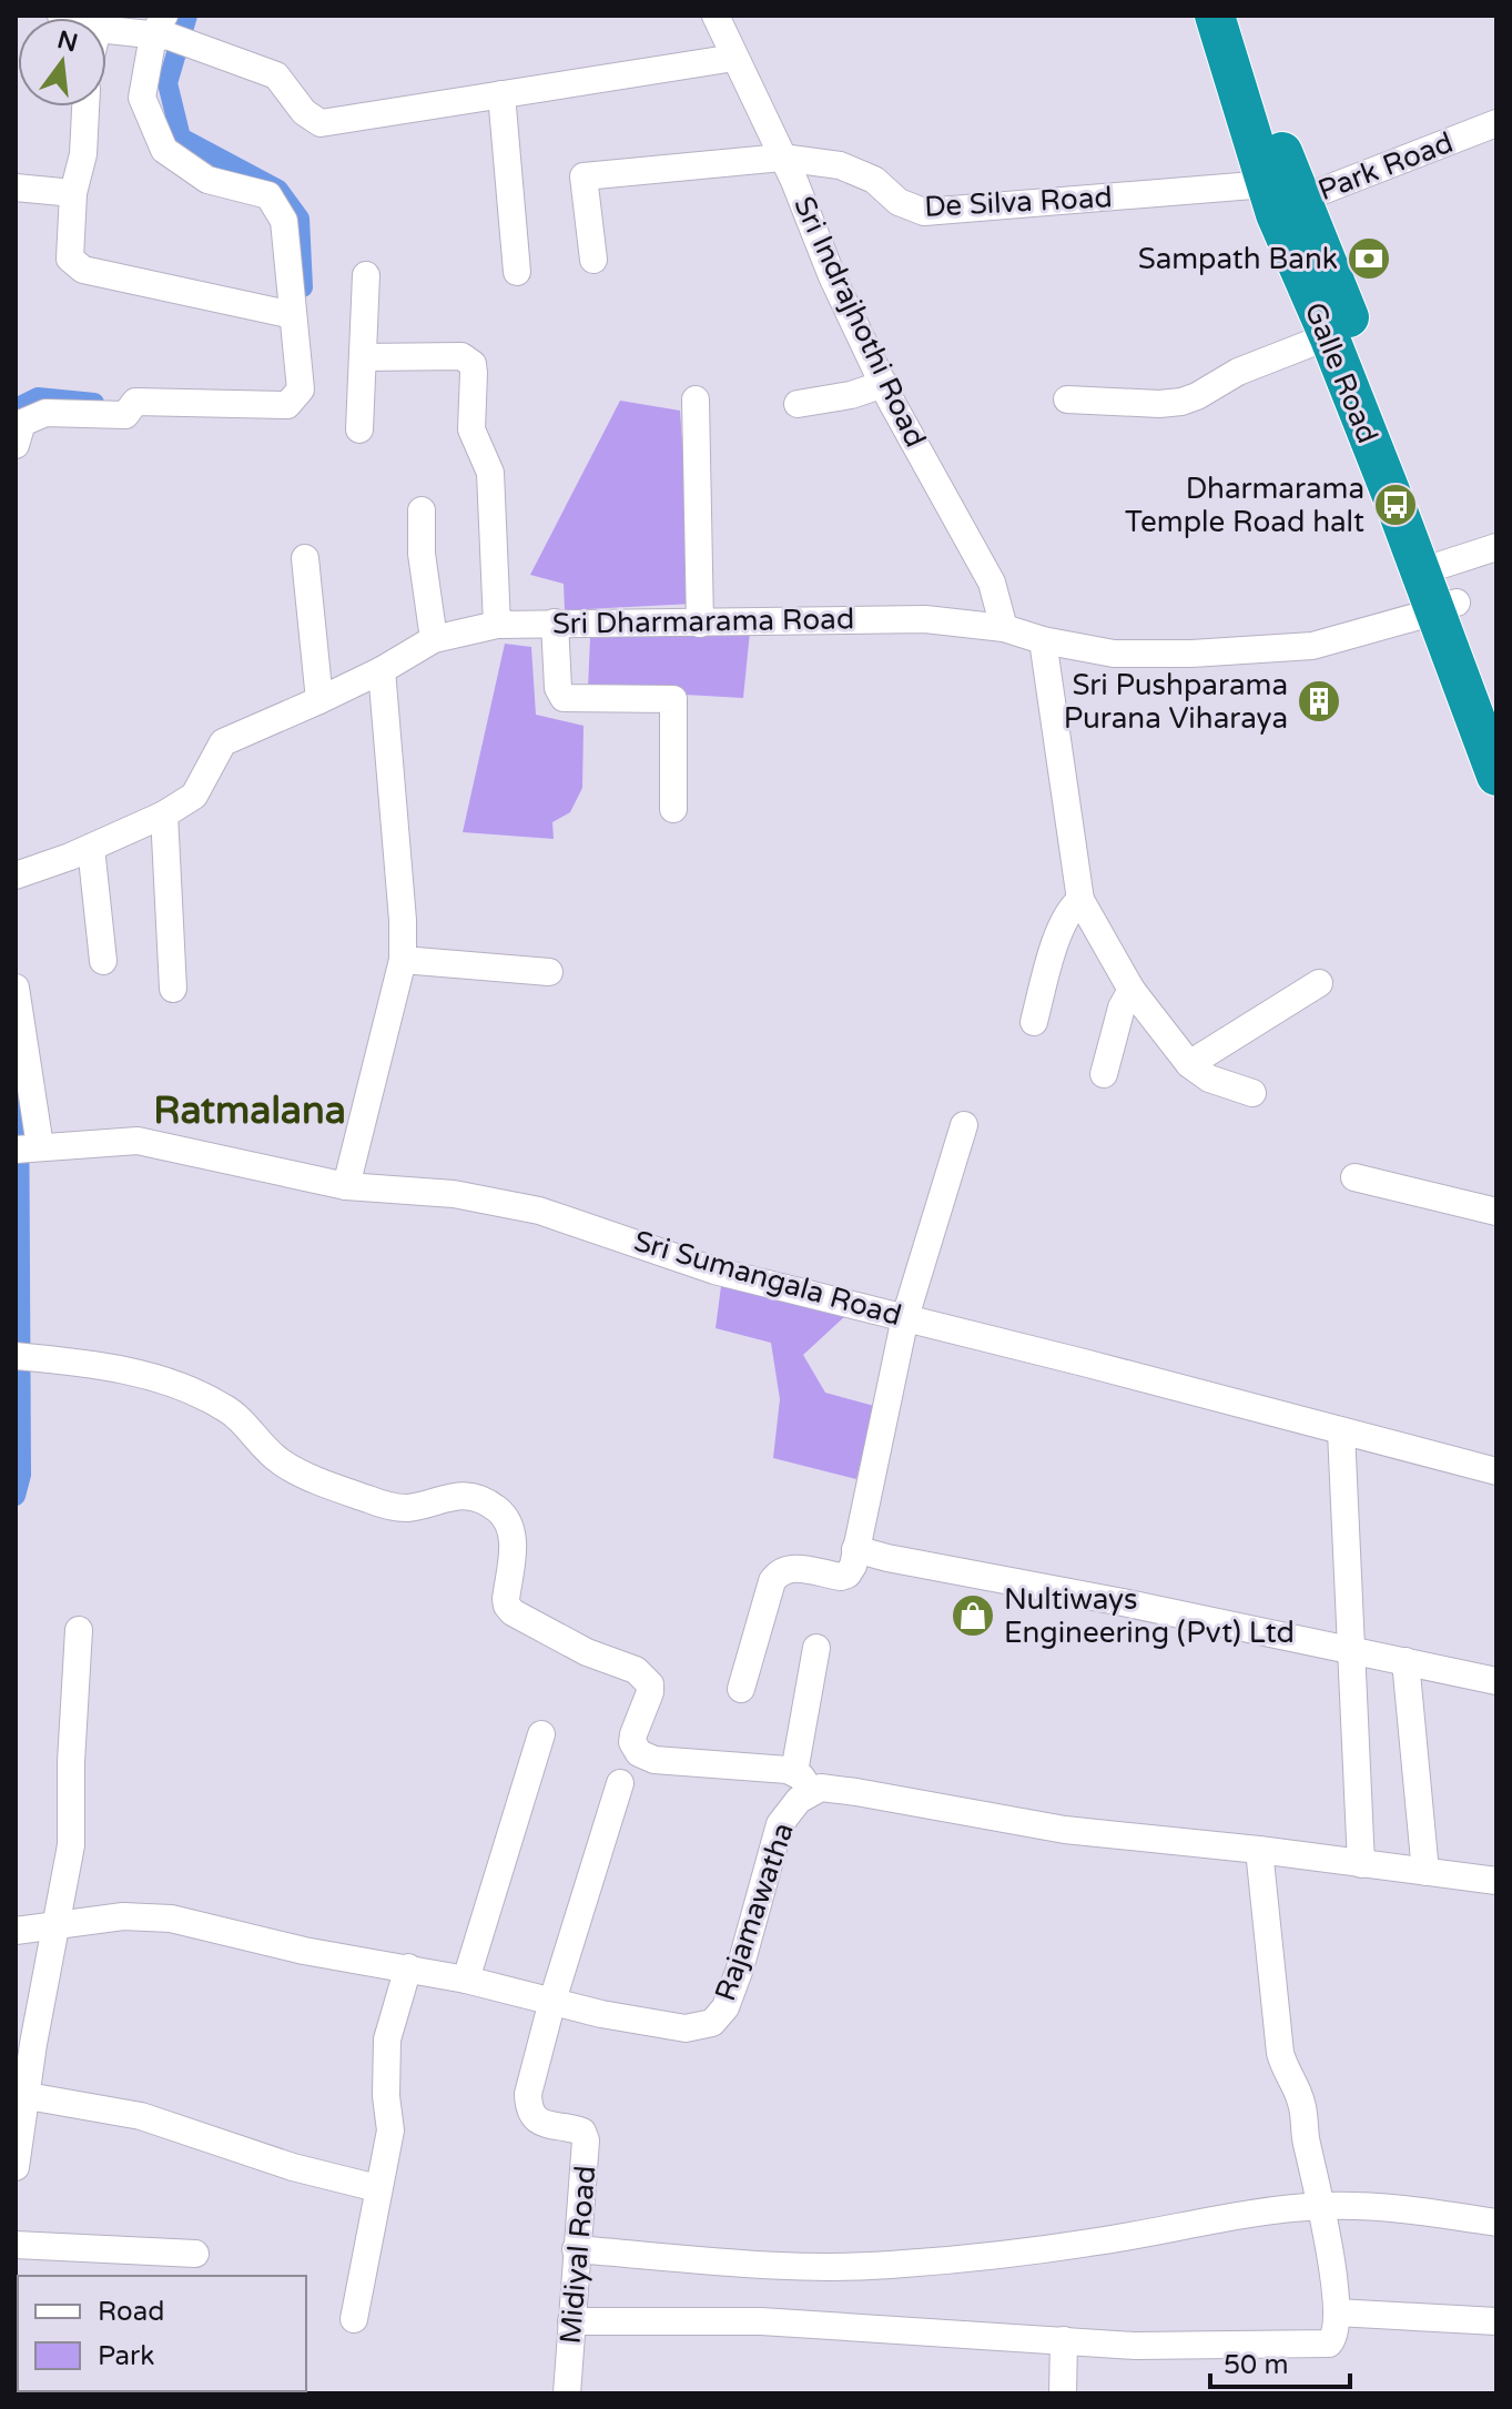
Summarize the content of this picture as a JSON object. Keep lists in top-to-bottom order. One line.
{"streets":{"highway":["Galle Road"],"street":["Park Road","De Silva Road","Sri Indrajhothi Road","Sri Dharmarama Road","Sri Sumangala Road","Rajamawatha","Midiyal Road"]},"crossings":[["Park Road","De Silva Road"],["Park Road","Galle Road"],["De Silva Road","Sri Indrajhothi Road"],["De Silva Road","Galle Road"],["Sri Indrajhothi Road","Sri Dharmarama Road"],["Galle Road","Sri Dharmarama Road"],["Rajamawatha","Midiyal Road"]],"districts":["Ratmalana"],"places":{"bank":["Sampath Bank"],"bus stop":["Dharmarama Temple Road halt"],"building":["Sri Pushparama Purana Viharaya"],"shop":["Nultiways Engineering (Pvt) Ltd"]},"legend":["Road","Park"],"scale_bar":"50 m","north":"top"}
